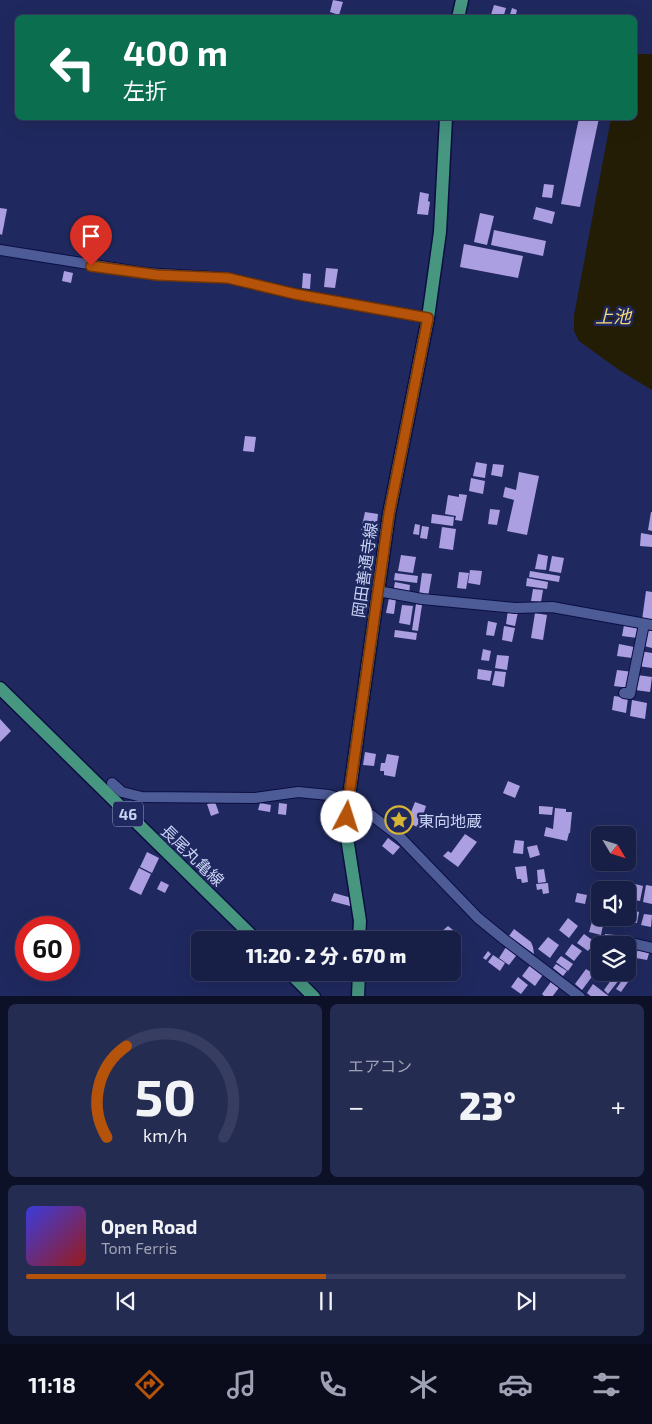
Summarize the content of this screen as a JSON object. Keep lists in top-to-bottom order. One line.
{"streets":{"main road":["岡田善通寺線","46","長尾丸亀線"]},"water":["上池"],"places":{"place":["東向地蔵"]},"north":"bottom right","page":{"turn":["400 m","左折"],"limit":"60","trip":"11:20 · 2 分 · 670 m","tile":"エアコン","heat":["−","23°","+"],"song":["Open Road","Tom Ferris"],"tabs":"11:18","gauge":["50","km/h"]}}
